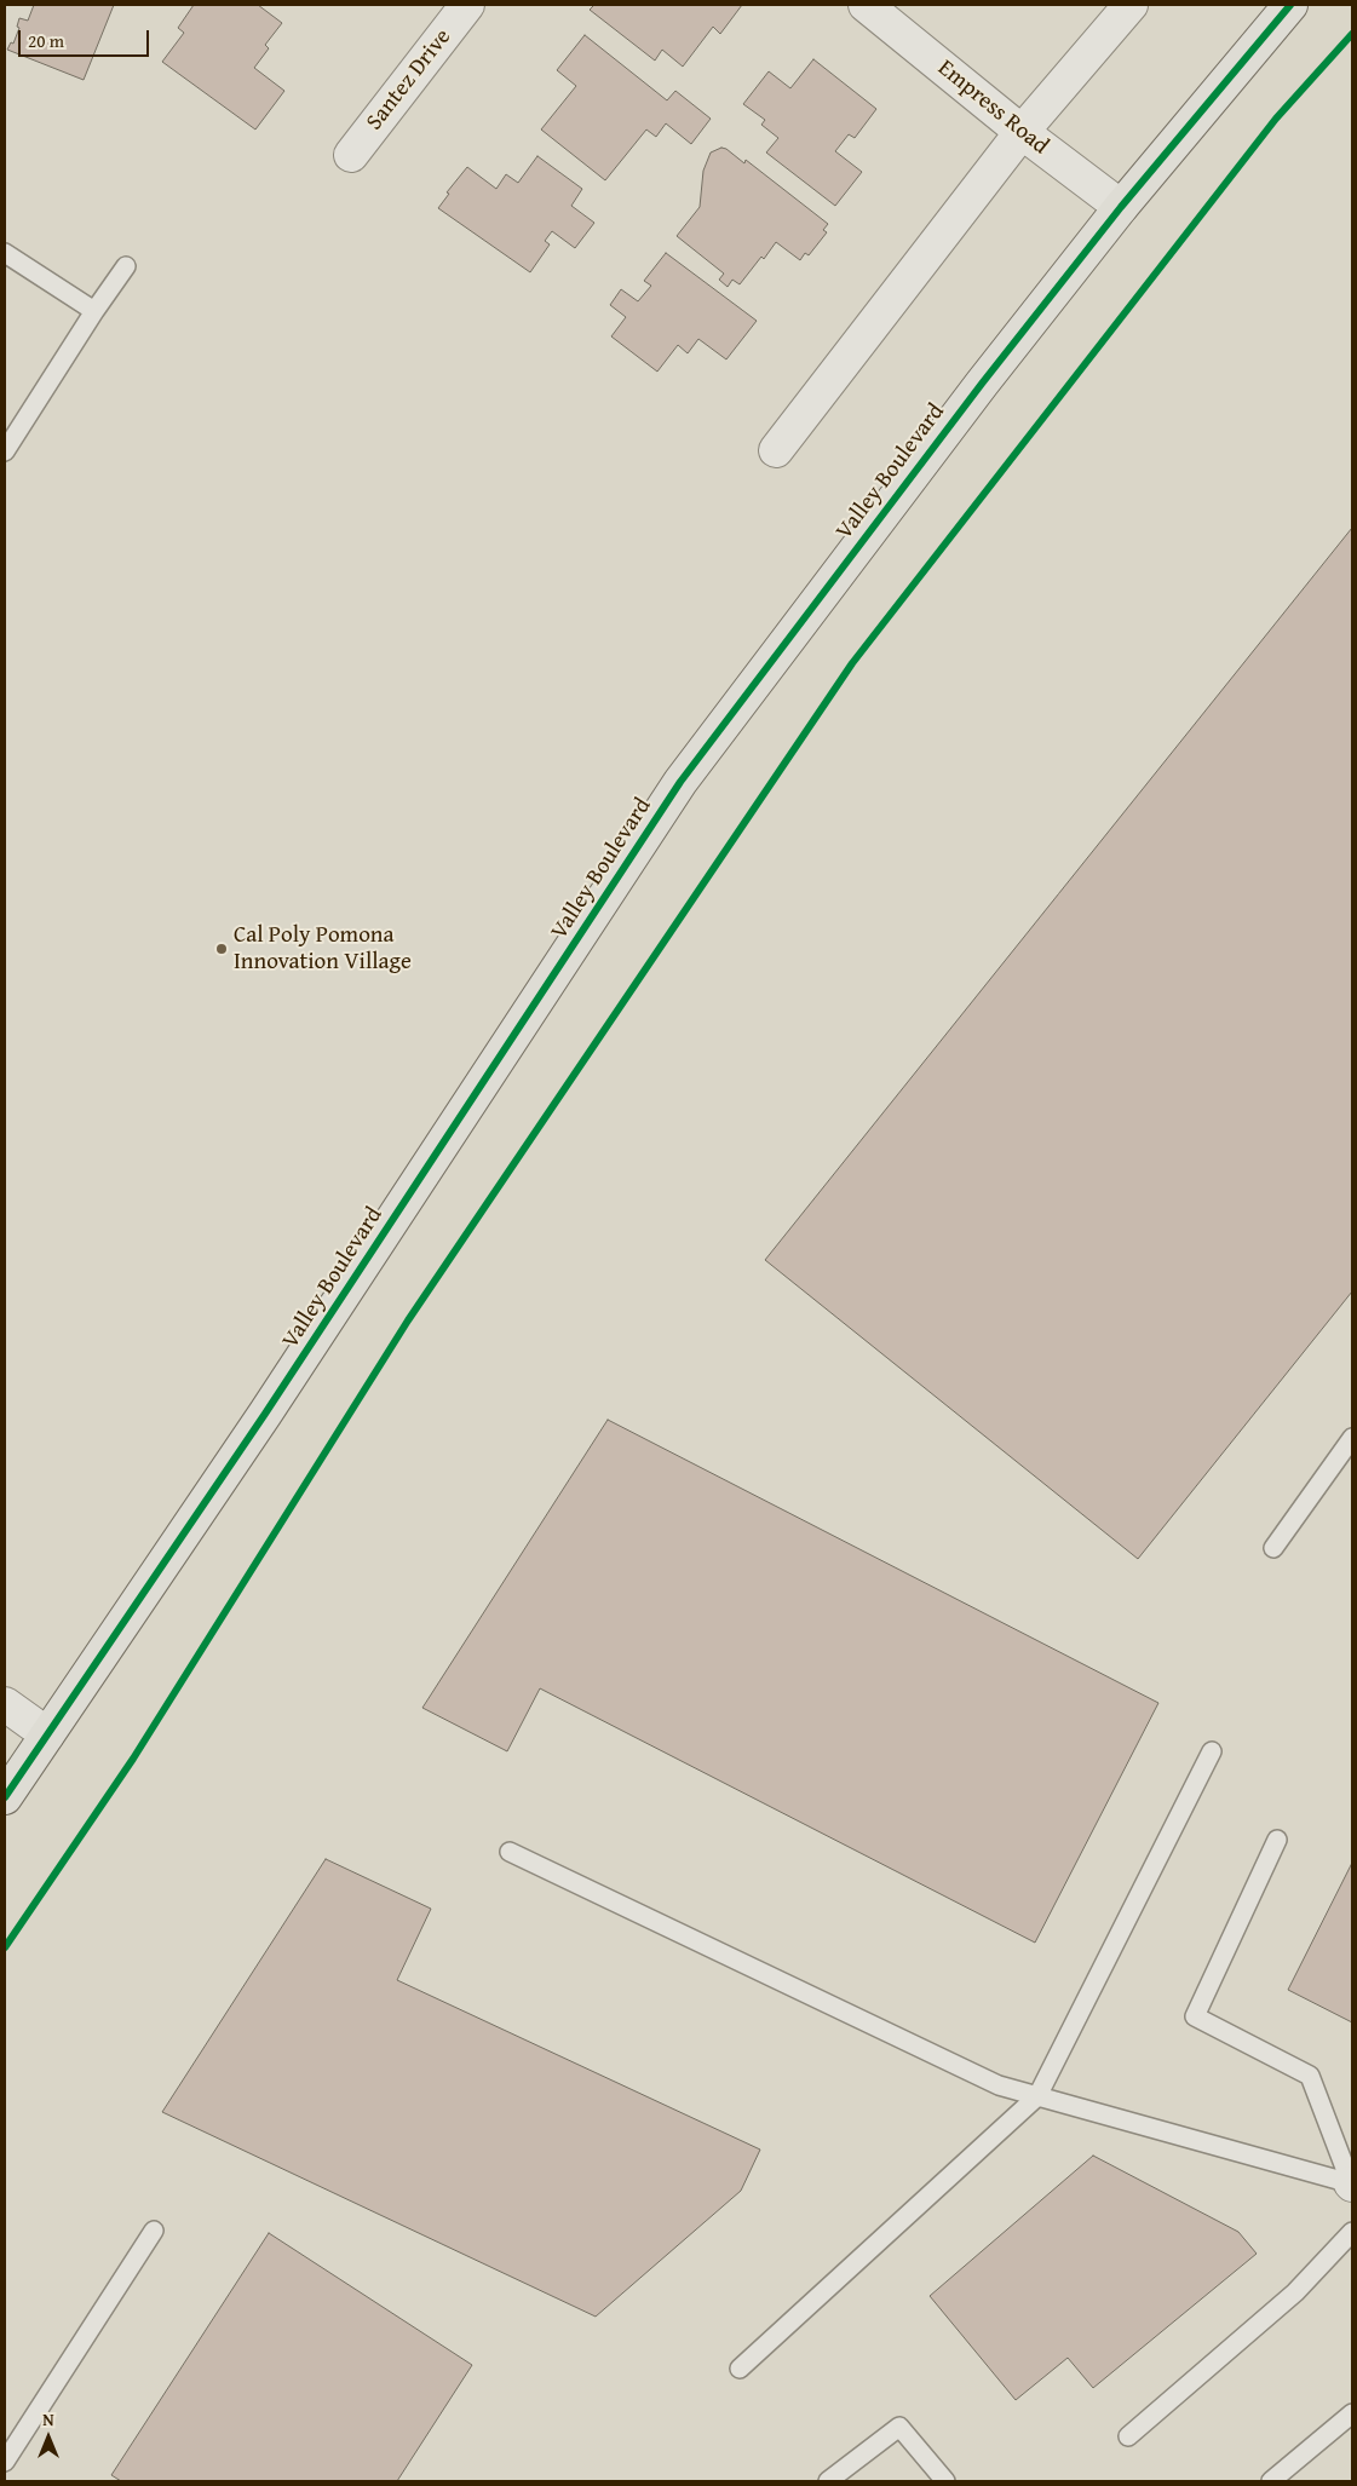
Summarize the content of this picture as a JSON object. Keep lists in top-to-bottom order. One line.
{"streets":{"main road":["Valley Boulevard"],"street":["Santez Drive","Empress Road"]},"crossings":[["Empress Road","Valley Boulevard"]],"places":["Cal Poly Pomona Innovation Village"],"scale_bar":"20 m","north":"top"}
